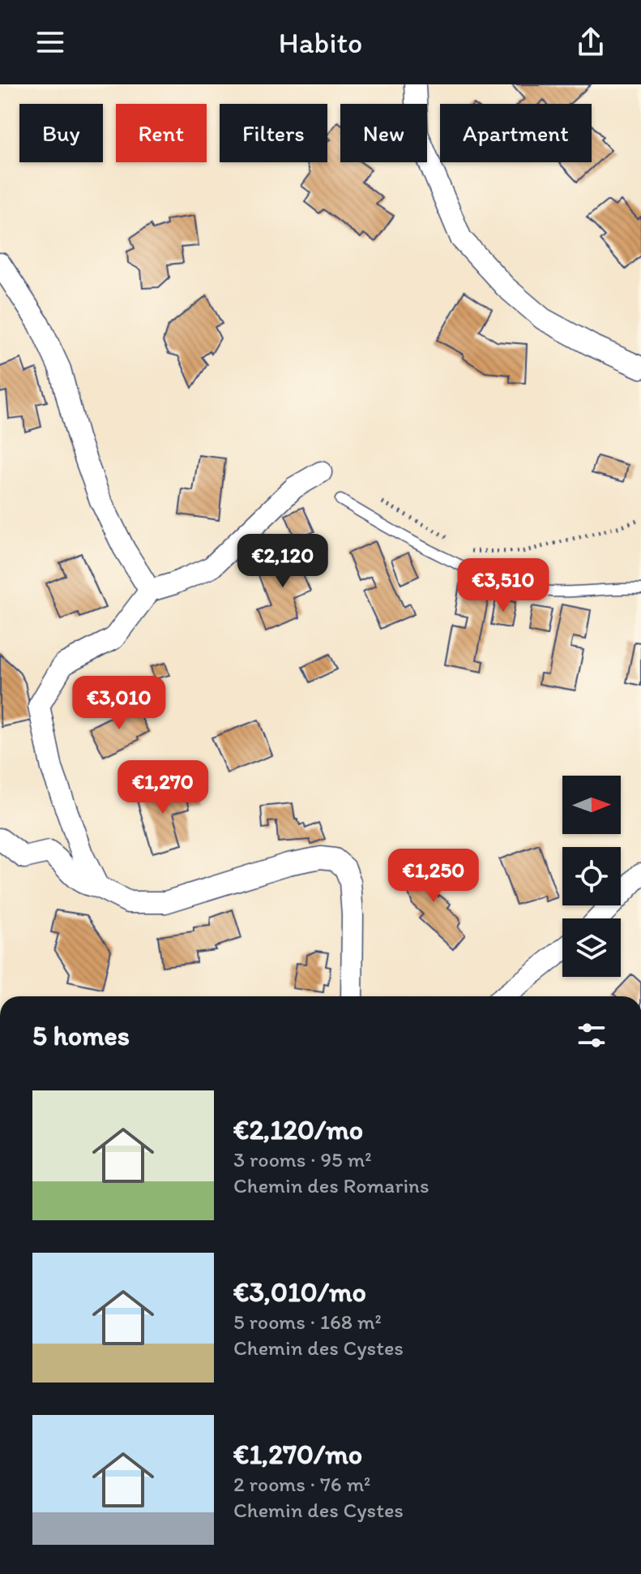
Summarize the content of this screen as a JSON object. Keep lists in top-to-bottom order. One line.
{"north":"right","page":{"header":"Habito","chip":["Buy","Rent","Filters","New","Apartment"],"price":["€2,120","€3,510","€3,010","€1,270","€1,250"],"heading":"5 homes","list":[{"name":"€2,120/mo","note":"3 rooms · 95 m² · Chemin des Romarins"},{"name":"€3,010/mo","note":"5 rooms · 168 m² · Chemin des Cystes"},{"name":"€1,270/mo","note":"2 rooms · 76 m² · Chemin des Cystes"}]}}
